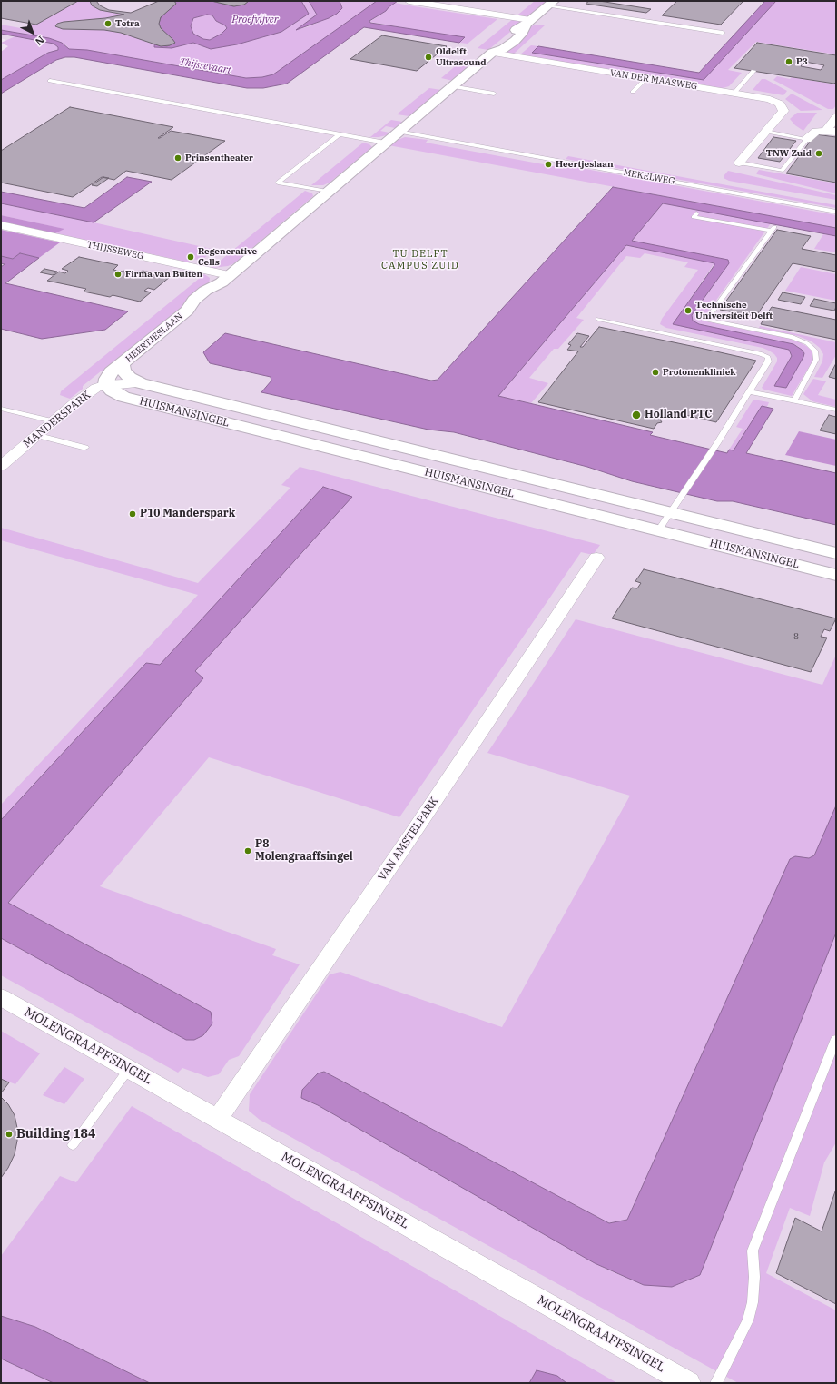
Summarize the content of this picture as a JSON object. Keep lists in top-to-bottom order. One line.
{"streets":{"street":["VAN DER MAASWEG","THIJSSEWEG","HEERTJESLAAN","HUISMANSINGEL","MANDERSPARK","VAN AMSTELPARK","MOLENGRAAFFSINGEL"],"lane":["MEKELWEG"]},"crossings":[["VAN DER MAASWEG","HEERTJESLAAN"],["MEKELWEG","HEERTJESLAAN"],["THIJSSEWEG","HEERTJESLAAN"],["HEERTJESLAAN","HUISMANSINGEL"],["HEERTJESLAAN","MANDERSPARK"],["HUISMANSINGEL","MANDERSPARK"],["VAN AMSTELPARK","MOLENGRAAFFSINGEL"]],"districts":["TU DELFT CAMPUS ZUID"],"water":["Proefvijver","Thijssevaart"],"places":["Tetra","Oldelft Ultrasound","P3","TNW Zuid","Prinsentheater","Heertjeslaan","Regenerative Cells","Firma van Buiten","Technische Universiteit Delft","Protonenkliniek","Holland PTC","P10 Manderspark","P8 Molengraaffsingel","Building 184"],"house_numbers":["8"],"north":"bottom right"}
